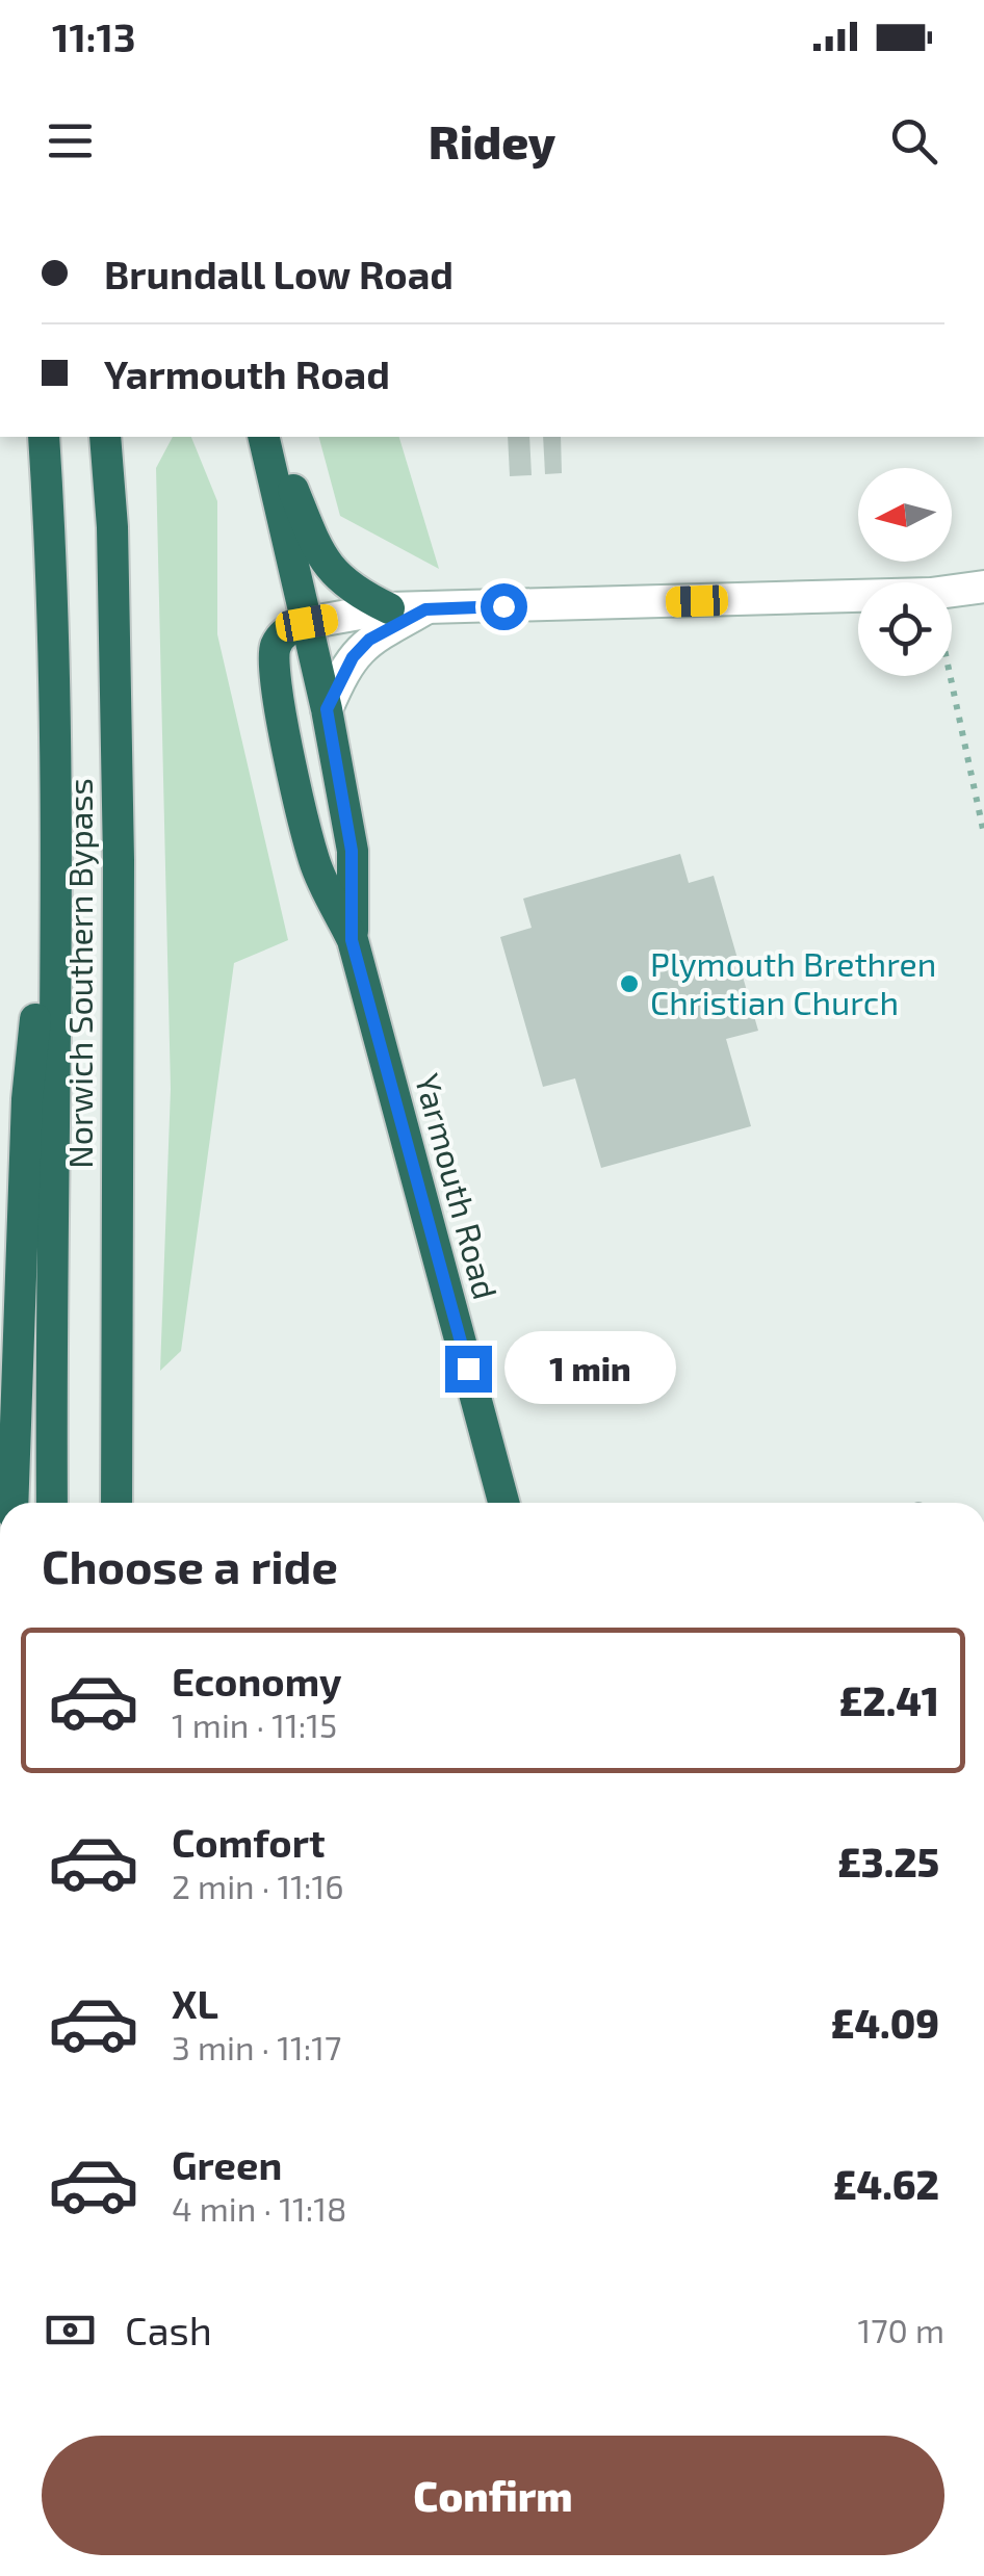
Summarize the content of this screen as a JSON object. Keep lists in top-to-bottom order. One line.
{"streets":{"highway":["Norwich Southern Bypass","Yarmouth Road"]},"places":["Plymouth Brethren Christian Church"],"north":"left","page":{"status":"11:13","header":"Ridey","banner":["Brundall Low Road","Yarmouth Road"],"bubble":"1 min","heading":"Choose a ride","list":[{"name":"Economy","note":"1 min · 11:15","value":"£2.41"},{"name":"Comfort","note":"2 min · 11:16","value":"£3.25"},{"name":"XL","note":"3 min · 11:17","value":"£4.09"},{"name":"Green","note":"4 min · 11:18","value":"£4.62"}],"pay":["Cash","170 m"],"buttons":"Confirm"}}
